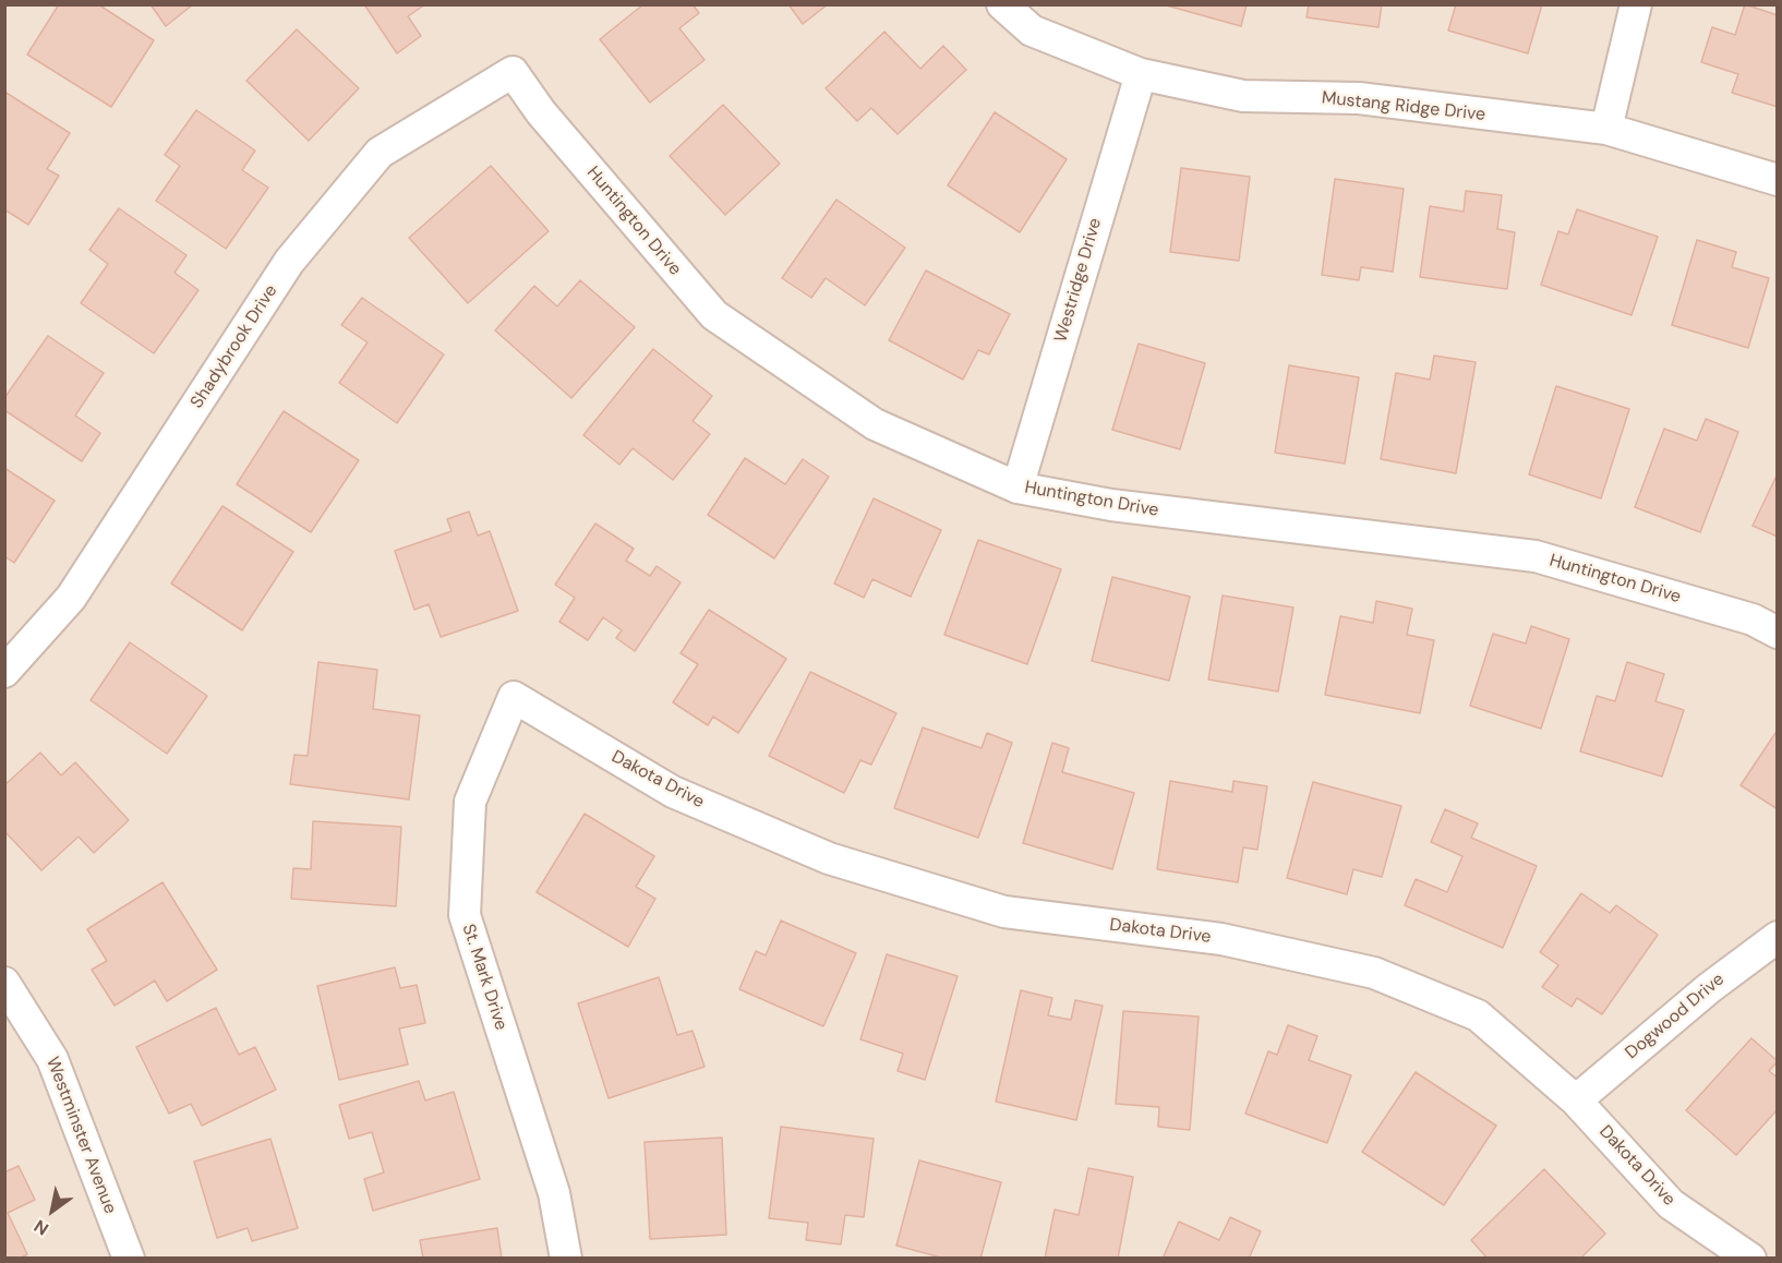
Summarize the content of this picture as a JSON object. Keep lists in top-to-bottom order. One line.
{"streets":{"street":["Mustang Ridge Drive","Huntington Drive","Westridge Drive","Shadybrook Drive","Dakota Drive","St. Mark Drive","Dogwood Drive","Westminster Avenue"]},"crossings":[["Mustang Ridge Drive","Westridge Drive"],["Huntington Drive","Westridge Drive"],["Huntington Drive","Shadybrook Drive"],["Dakota Drive","St. Mark Drive"],["Dakota Drive","Dogwood Drive"]],"north":"bottom left"}
